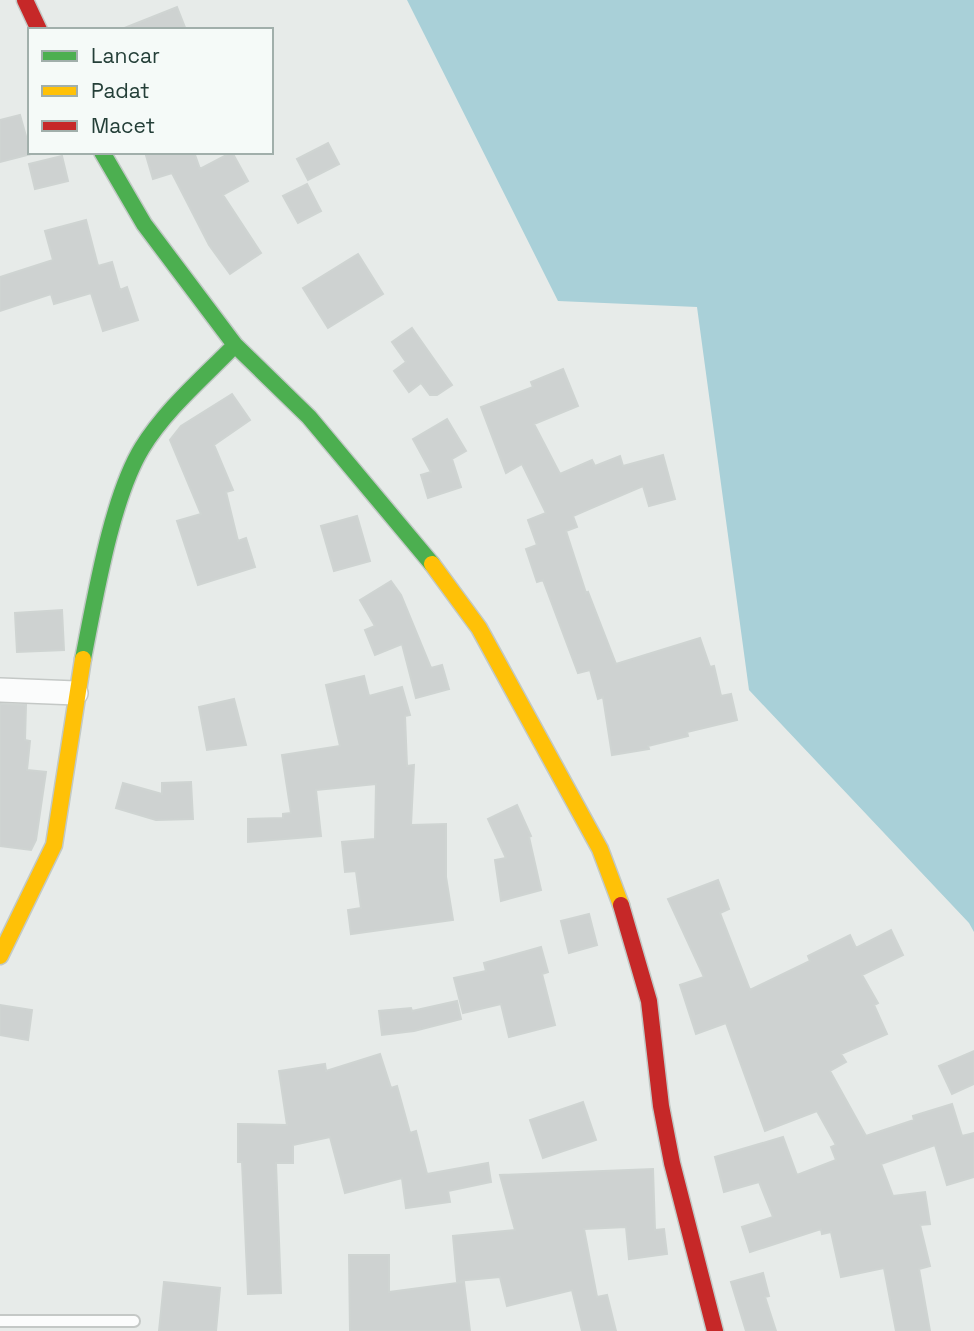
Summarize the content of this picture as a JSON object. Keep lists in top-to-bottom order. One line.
{"legend":["Lancar","Padat","Macet"]}
